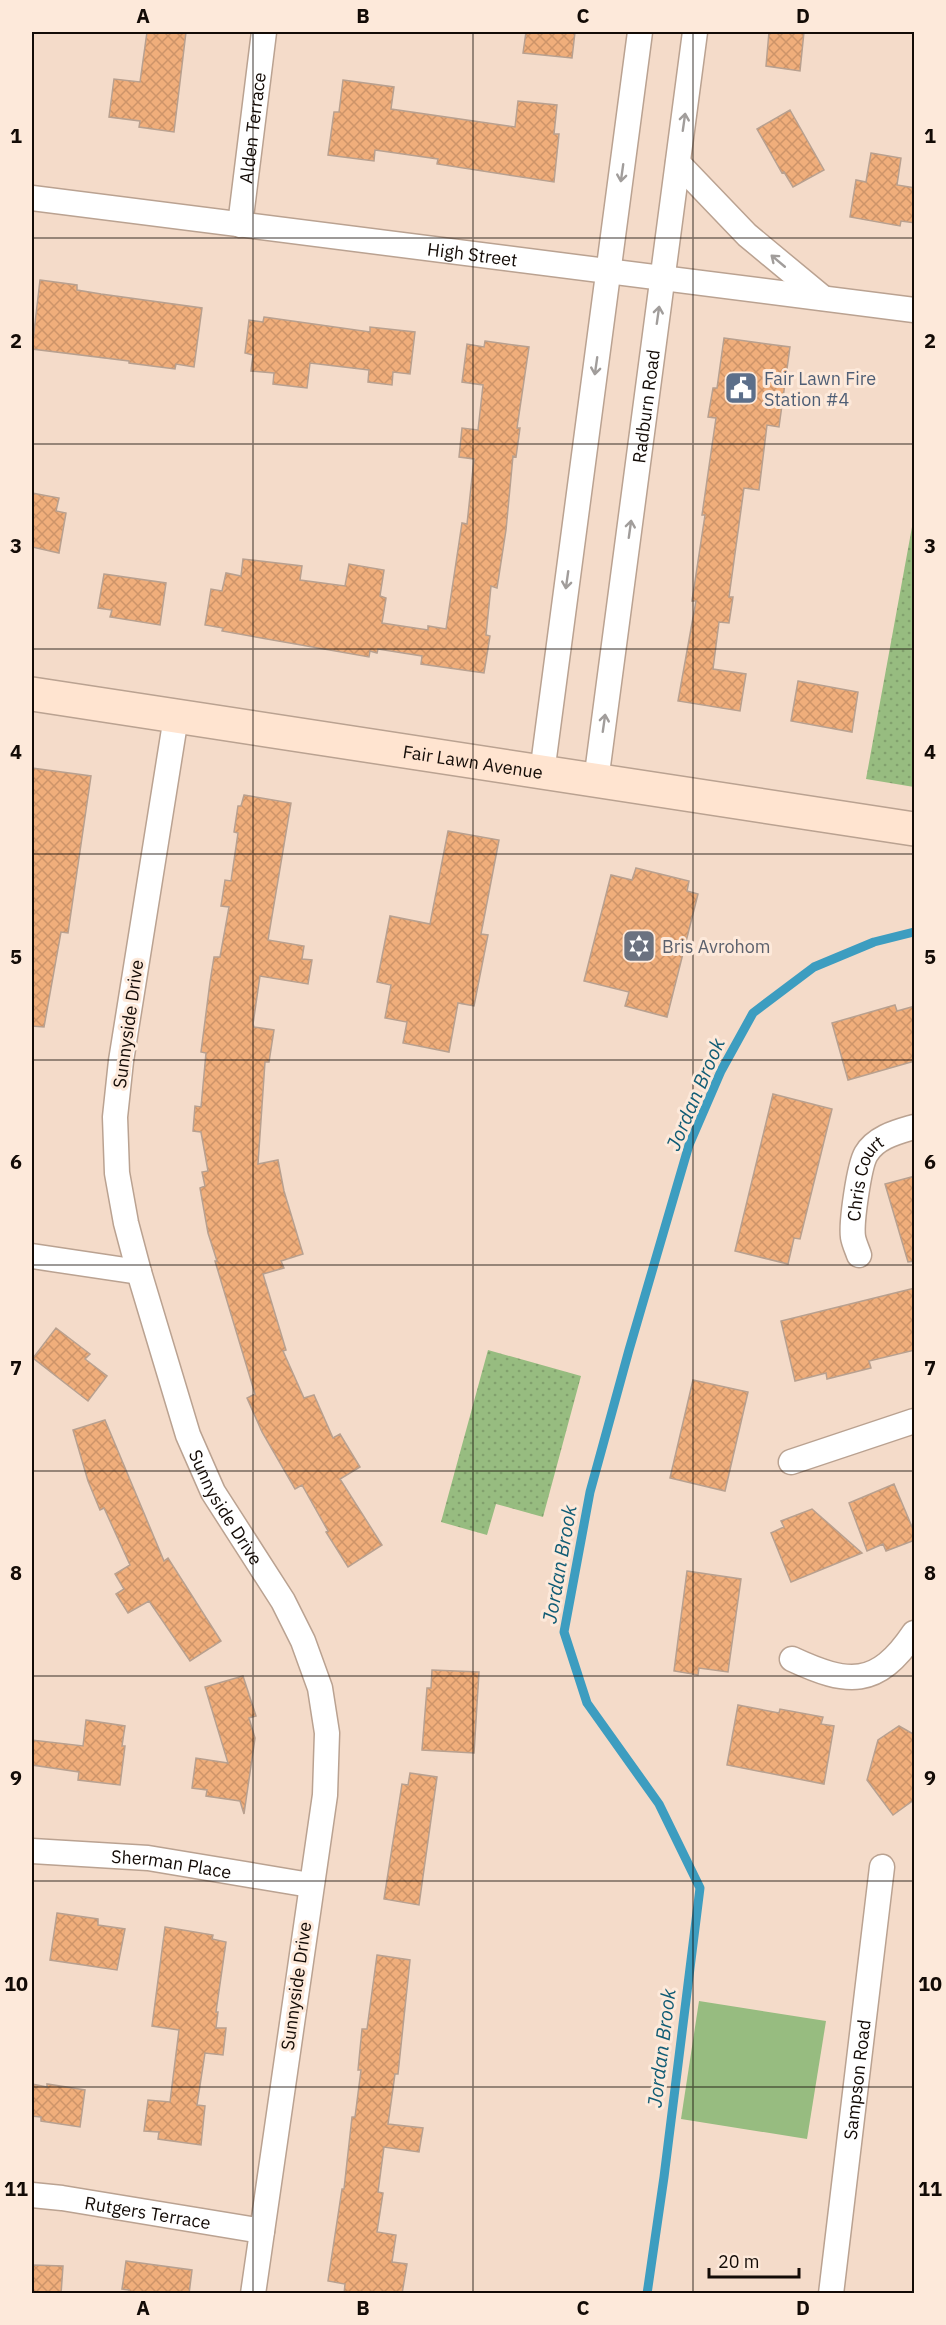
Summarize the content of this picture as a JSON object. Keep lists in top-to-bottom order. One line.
{"streets":{"main road":["Fair Lawn Avenue"],"street":["Alden Terrace","High Street","Radburn Road","Sunnyside Drive","Chris Court","Sherman Place","Sampson Road","Rutgers Terrace"]},"crossings":[["Alden Terrace","High Street"],["High Street","Radburn Road"],["Radburn Road","Fair Lawn Avenue"],["Fair Lawn Avenue","Sunnyside Drive"],["Sunnyside Drive","Sherman Place"],["Sunnyside Drive","Rutgers Terrace"]],"water":["Jordan Brook"],"places":{"public building":["Fair Lawn Fire Station #4"],"synagogue":["Bris Avrohom"]},"scale_bar":"20 m","grid":{"columns":["A","B","C","D"],"rows":["1","2","3","4","5","6","7","8","9","10","11"]}}
